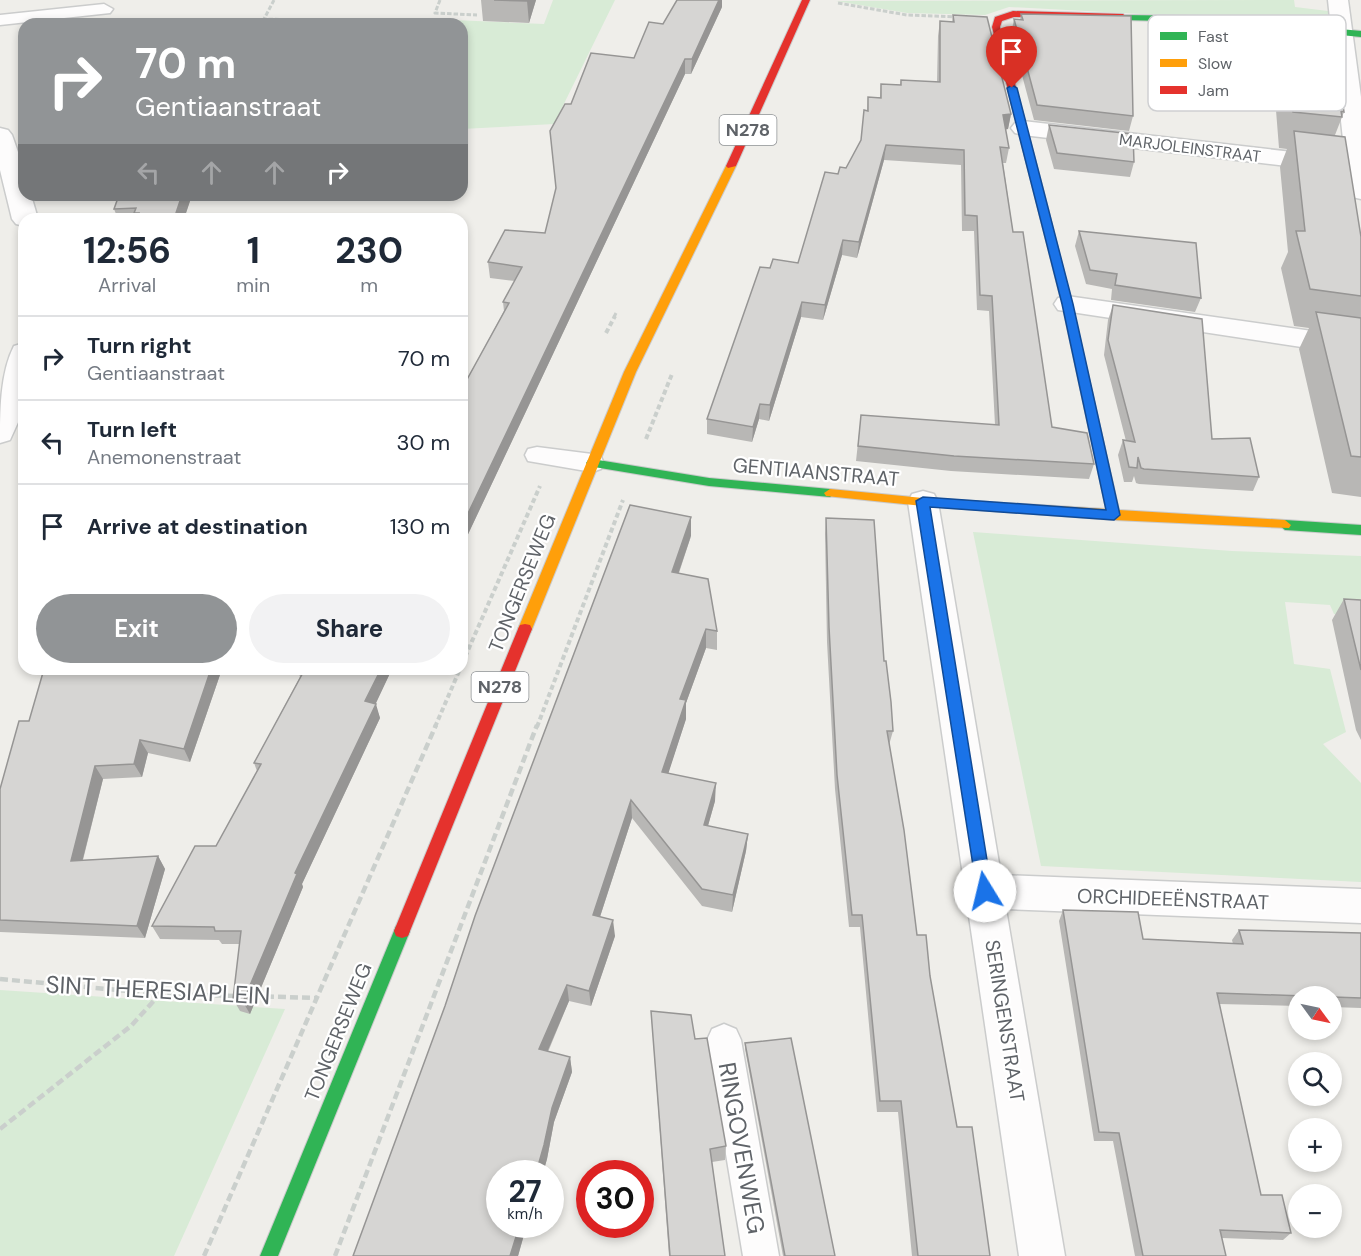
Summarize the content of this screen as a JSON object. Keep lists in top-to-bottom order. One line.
{"streets":{"street":["N278","MARJOLEINSTRAAT","GENTIAANSTRAAT","TONGERSEWEG","ORCHIDEEËNSTRAAT","SERINGENSTRAAT"],"lane":["RINGOVENWEG"],"path":["SINT THERESIAPLEIN"]},"crossings":[["GENTIAANSTRAAT","TONGERSEWEG"],["GENTIAANSTRAAT","SERINGENSTRAAT"],["ORCHIDEEËNSTRAAT","SERINGENSTRAAT"]],"legend":["Fast","Slow","Jam"],"north":"bottom right","page":{"turn":["70 m","Gentiaanstraat"],"eta":["12:56","Arrival","1","min","230","m"],"list":[{"name":"Turn right","note":"Gentiaanstraat","value":"70 m"},{"name":"Turn left","note":"Anemonenstraat","value":"30 m"},{"name":"Arrive at destination","value":"130 m"}],"buttons":["Exit","Share"],"map_buttons":["+","−"],"speed":"27 km/h","limit":"30"}}
